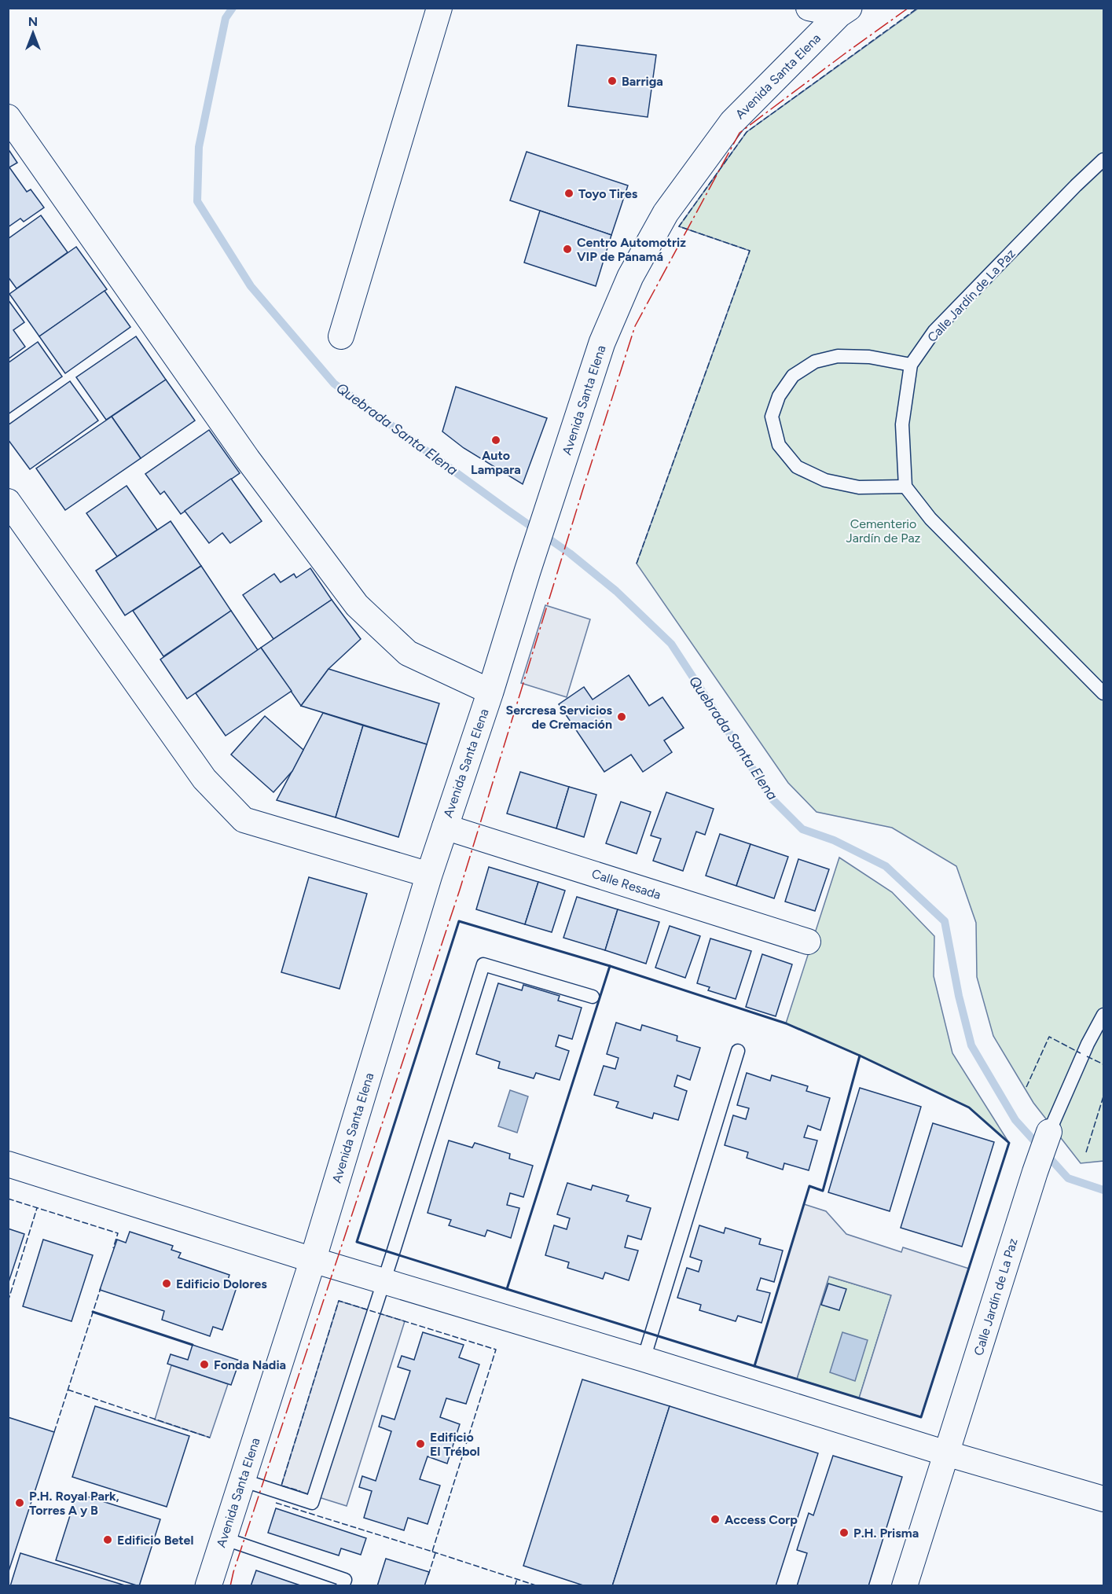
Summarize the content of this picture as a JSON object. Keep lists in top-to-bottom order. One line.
{"streets":{"street":["Avenida Santa Elena","Calle Jardín de La Paz","Calle Resada"]},"crossings":[["Avenida Santa Elena","Calle Resada"]],"water":["Quebrada Santa Elena"],"parks":["Cementerio Jardín de Paz"],"places":["Barriga","Toyo Tires","Centro Automotriz VIP de Panamá","Auto Lampara","Sercresa Servicios de Cremación","Edificio Dolores","Fonda Nadia","Edificio El Trébol","P.H. Royal Park, Torres A y B","Access Corp","P.H. Prisma","Edificio Betel"],"north":"top"}
